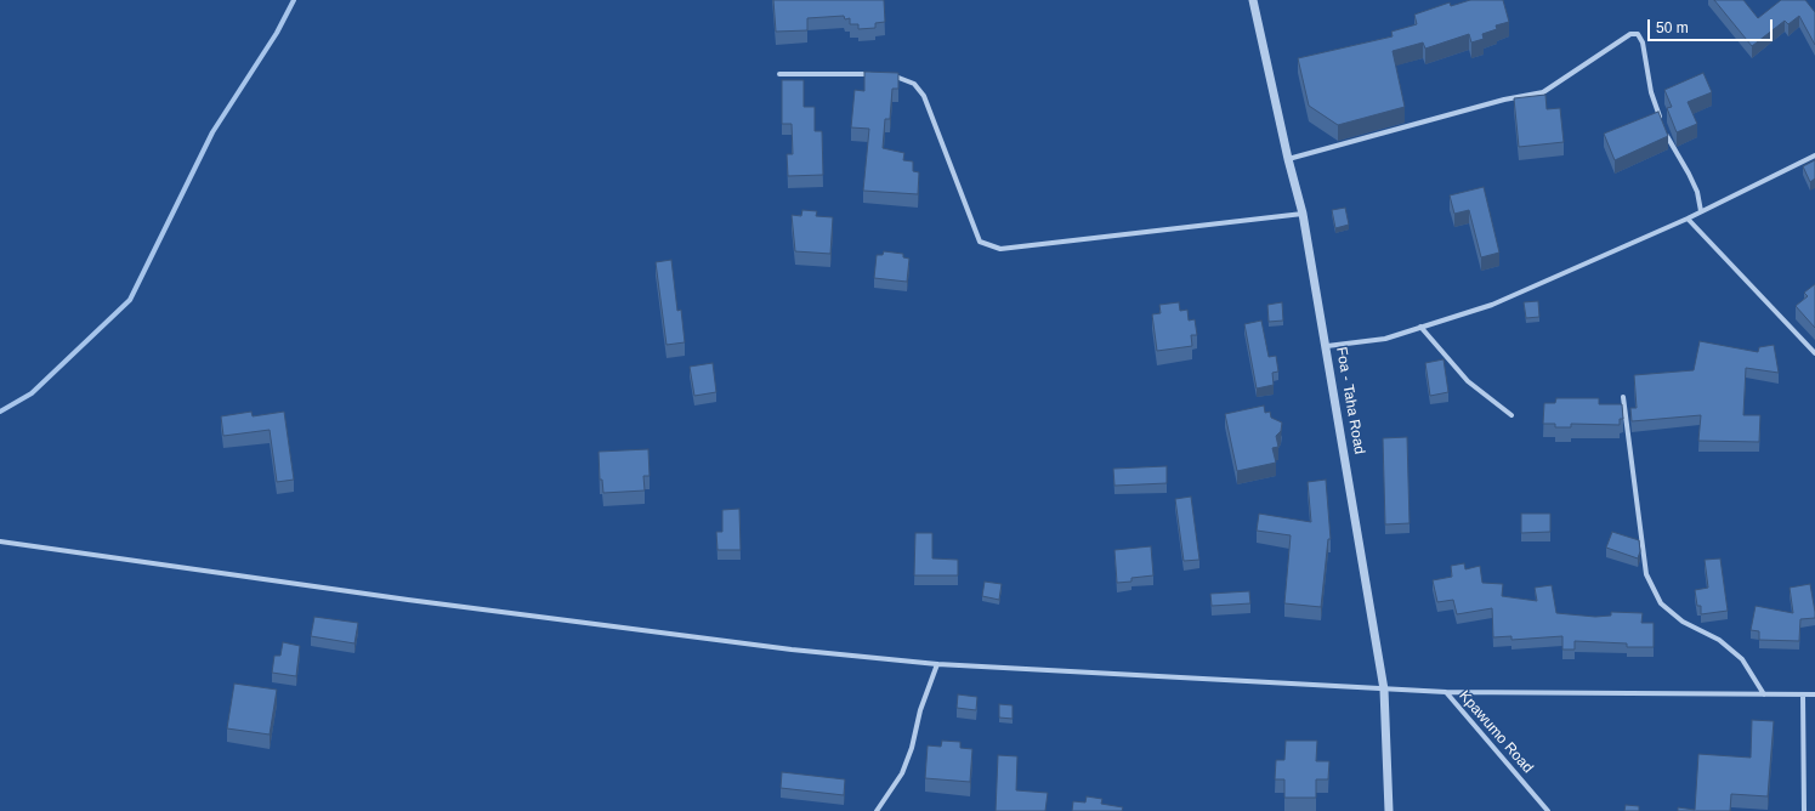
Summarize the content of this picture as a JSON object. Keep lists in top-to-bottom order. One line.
{"streets":{"street":["Foa - Taha Road","Kpawumo Road"]},"crossings":[["Foa - Taha Road","Kpawumo Road"]],"scale_bar":"50 m"}
